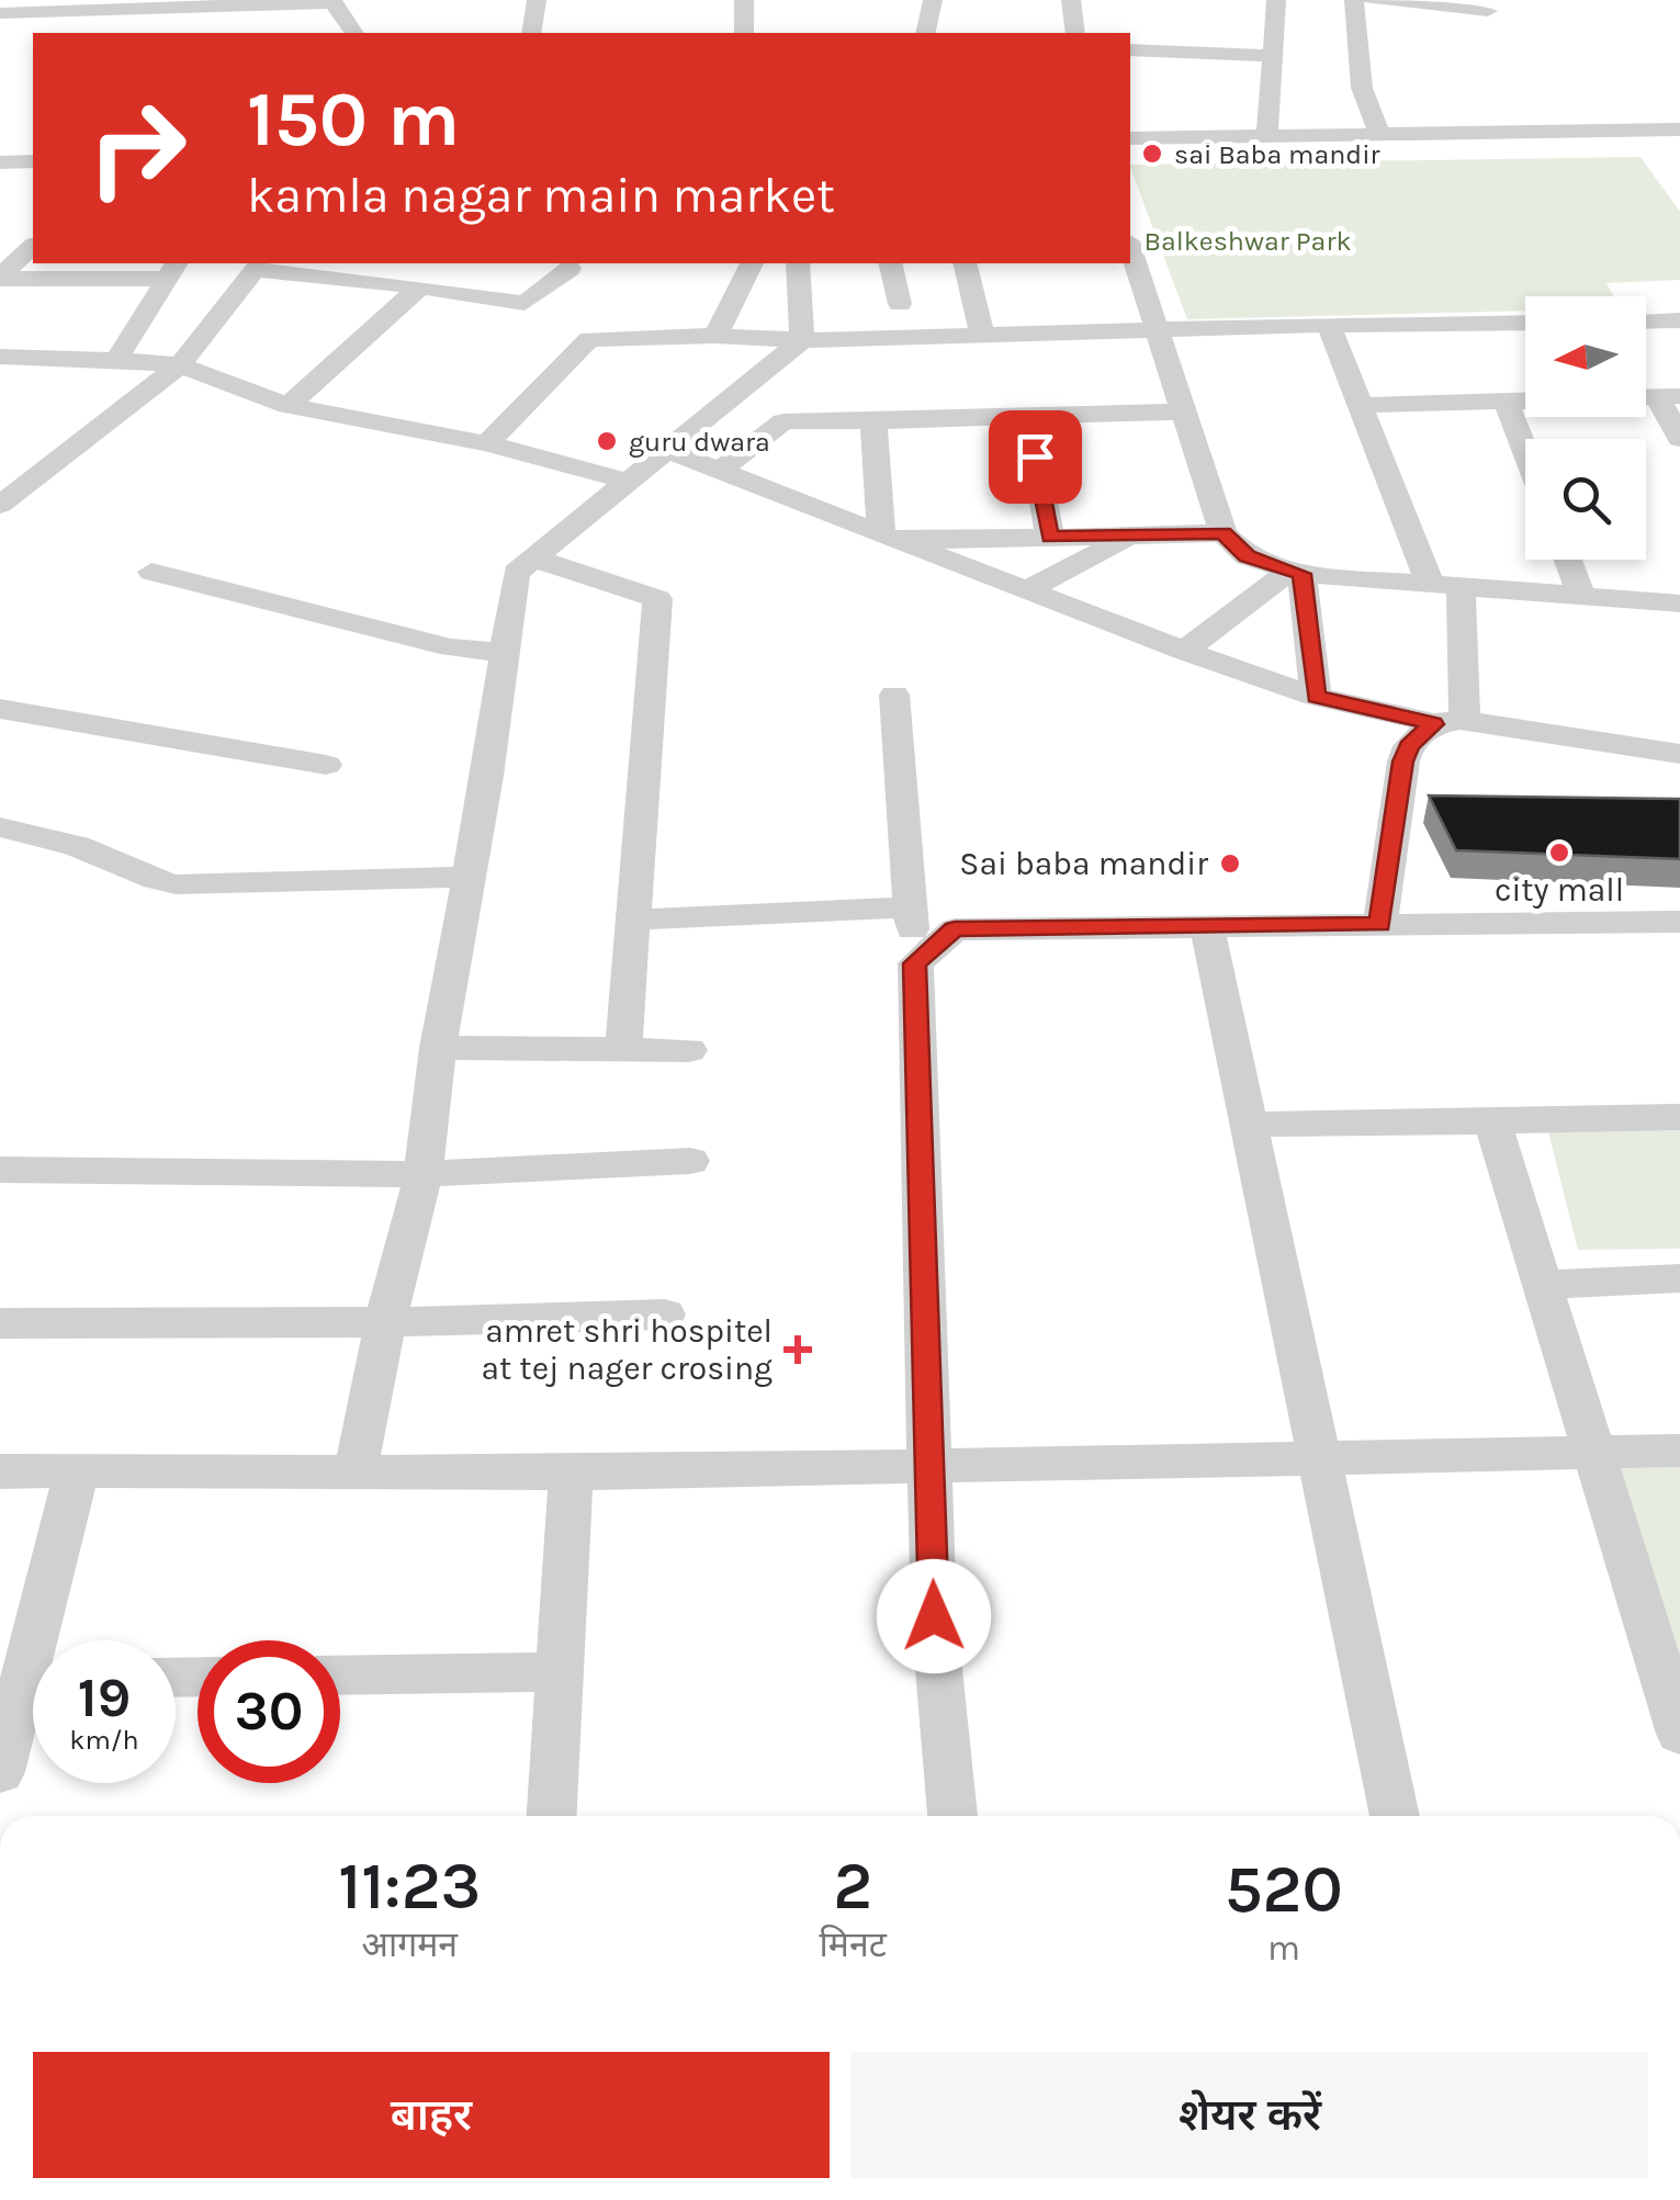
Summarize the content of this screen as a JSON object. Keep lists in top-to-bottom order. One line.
{"parks":["Balkeshwar Park"],"places":{"other":["sai Baba mandir","guru dwara","city mall","Sai baba mandir"],"health":["amret shri hospitel at tej nager crosing"]},"north":"left","page":{"turn":["150 m","kamla nagar main market"],"speed":"19 km/h","limit":"30","eta":["11:23","आगमन","2","मिनट","520","m"],"buttons":["बाहर","शेयर करें"]}}
